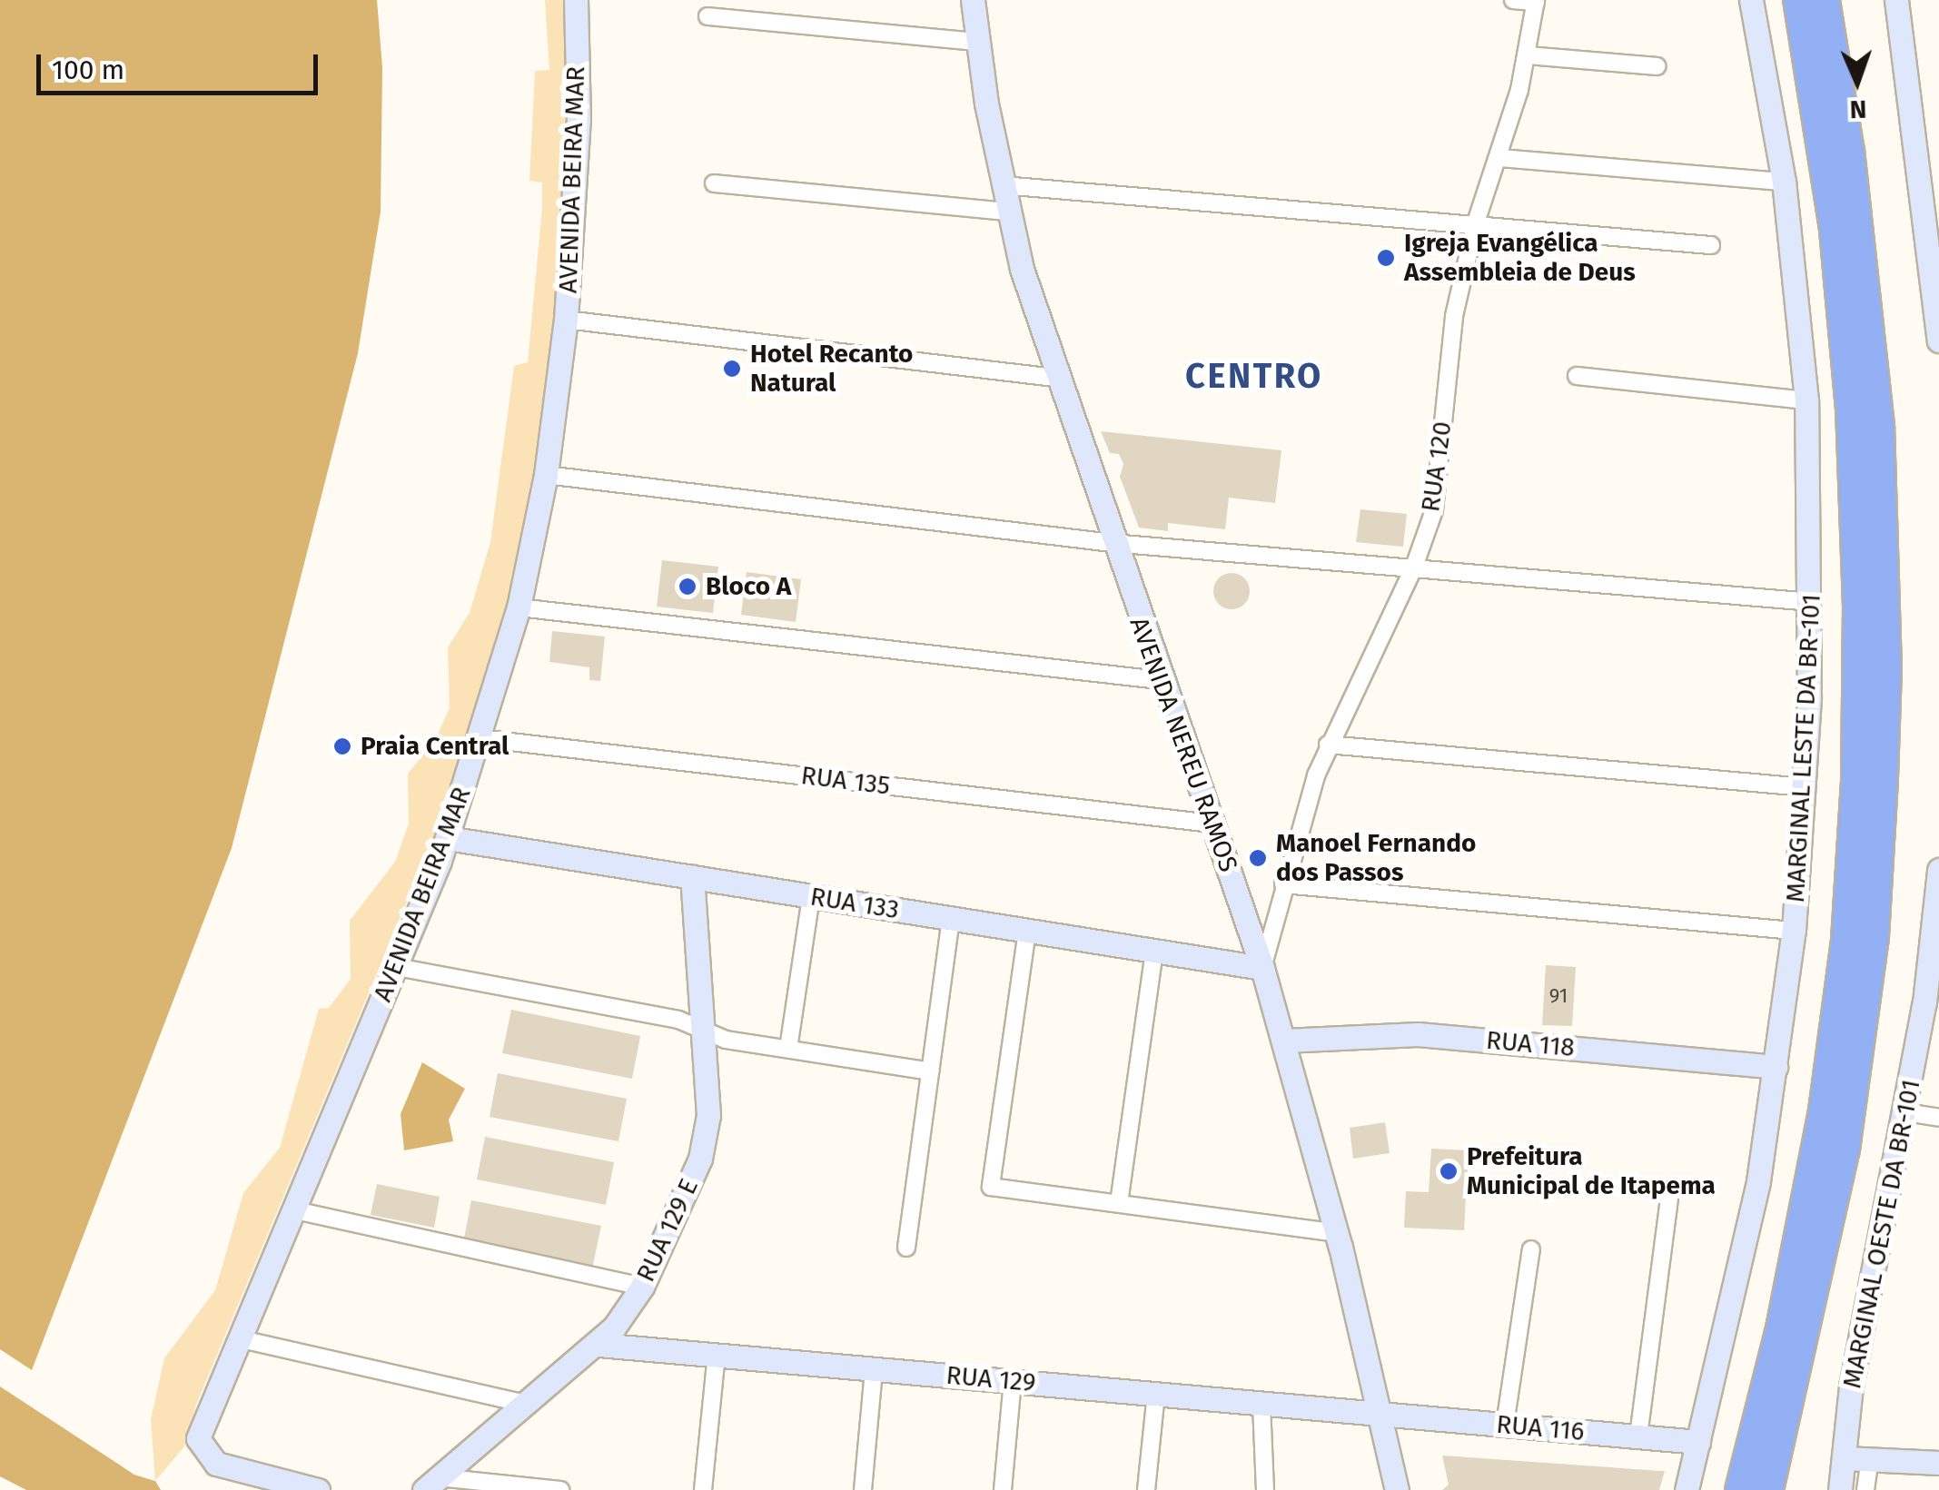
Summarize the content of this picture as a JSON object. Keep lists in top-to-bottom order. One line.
{"streets":{"main road":["AVENIDA BEIRA MAR","AVENIDA NEREU RAMOS","MARGINAL LESTE DA BR-101","RUA 133","RUA 118","RUA 129 E","MARGINAL OESTE DA BR-101","RUA 129","RUA 116"],"street":["RUA 120","RUA 135"]},"crossings":[["AVENIDA BEIRA MAR","RUA 135"],["AVENIDA BEIRA MAR","RUA 133"],["RUA 120","AVENIDA NEREU RAMOS"],["RUA 120","RUA 133"],["AVENIDA NEREU RAMOS","RUA 135"],["AVENIDA NEREU RAMOS","RUA 133"],["AVENIDA NEREU RAMOS","RUA 118"],["AVENIDA NEREU RAMOS","RUA 129"],["AVENIDA NEREU RAMOS","RUA 116"],["MARGINAL LESTE DA BR-101","RUA 118"],["MARGINAL LESTE DA BR-101","RUA 116"],["RUA 133","RUA 129 E"],["RUA 129 E","RUA 129"],["RUA 129","RUA 116"]],"districts":["CENTRO"],"places":["Igreja Evangélica Assembleia de Deus","Hotel Recanto Natural","Bloco A","Praia Central","Manoel Fernando dos Passos","Prefeitura Municipal de Itapema"],"house_numbers":["91"],"scale_bar":"100 m","north":"bottom"}
